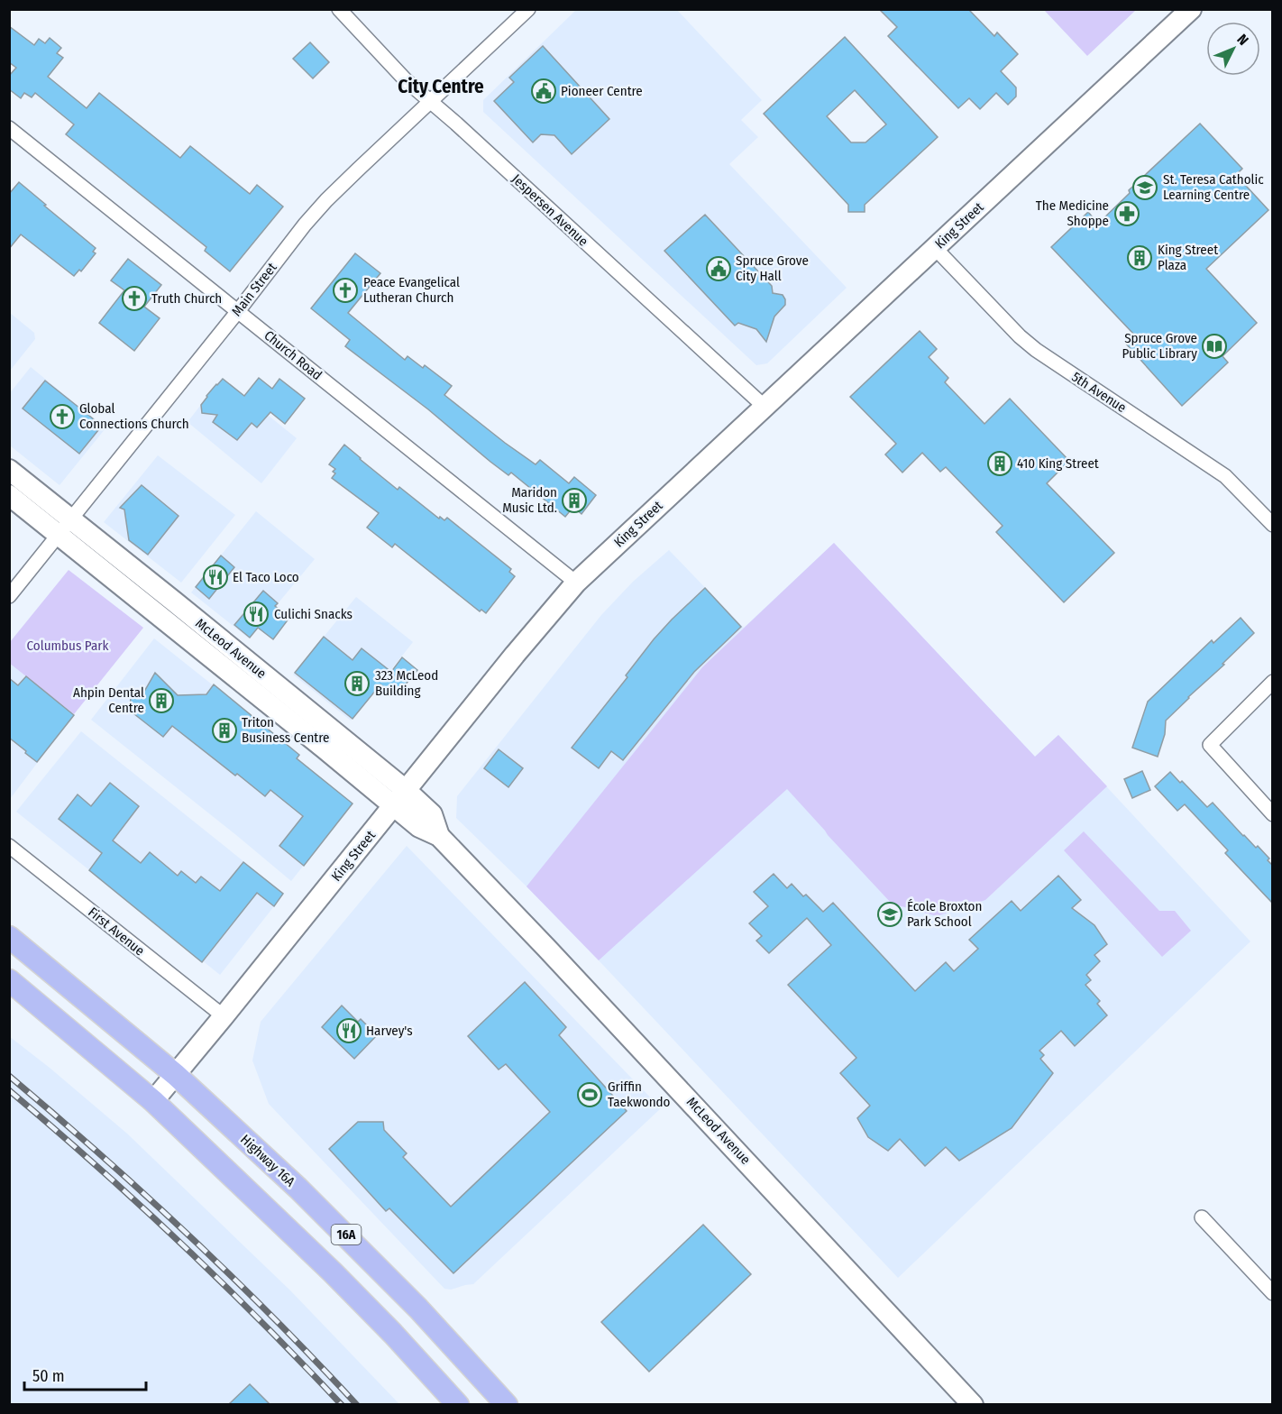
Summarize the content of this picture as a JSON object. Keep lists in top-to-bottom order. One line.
{"streets":{"main road":["Highway 16A","16A"],"street":["Jespersen Avenue","King Street","Main Street","Church Road","5th Avenue","McLeod Avenue","First Avenue"]},"crossings":[["Jespersen Avenue","King Street"],["Jespersen Avenue","Main Street"],["King Street","Church Road"],["King Street","5th Avenue"],["King Street","McLeod Avenue"],["King Street","First Avenue"],["King Street","Highway 16A"],["King Street","16A"],["Main Street","Church Road"],["Main Street","McLeod Avenue"]],"districts":["City Centre"],"parks":["Columbus Park"],"places":{"public building":["Pioneer Centre","Spruce Grove City Hall"],"school or university":["St. Teresa Catholic Learning Centre","École Broxton Park School"],"pharmacy":["The Medicine Shoppe"],"building":["King Street Plaza","410 King Street","Maridon Music Ltd.","323 McLeod Building","Ahpin Dental Centre","Triton Business Centre"],"church":["Peace Evangelical Lutheran Church","Truth Church","Global Connections Church"],"library":["Spruce Grove Public Library"],"restaurant":["El Taco Loco","Culichi Snacks","Harvey's"],"sports":["Griffin Taekwondo"]},"scale_bar":"50 m","north":"top right"}
